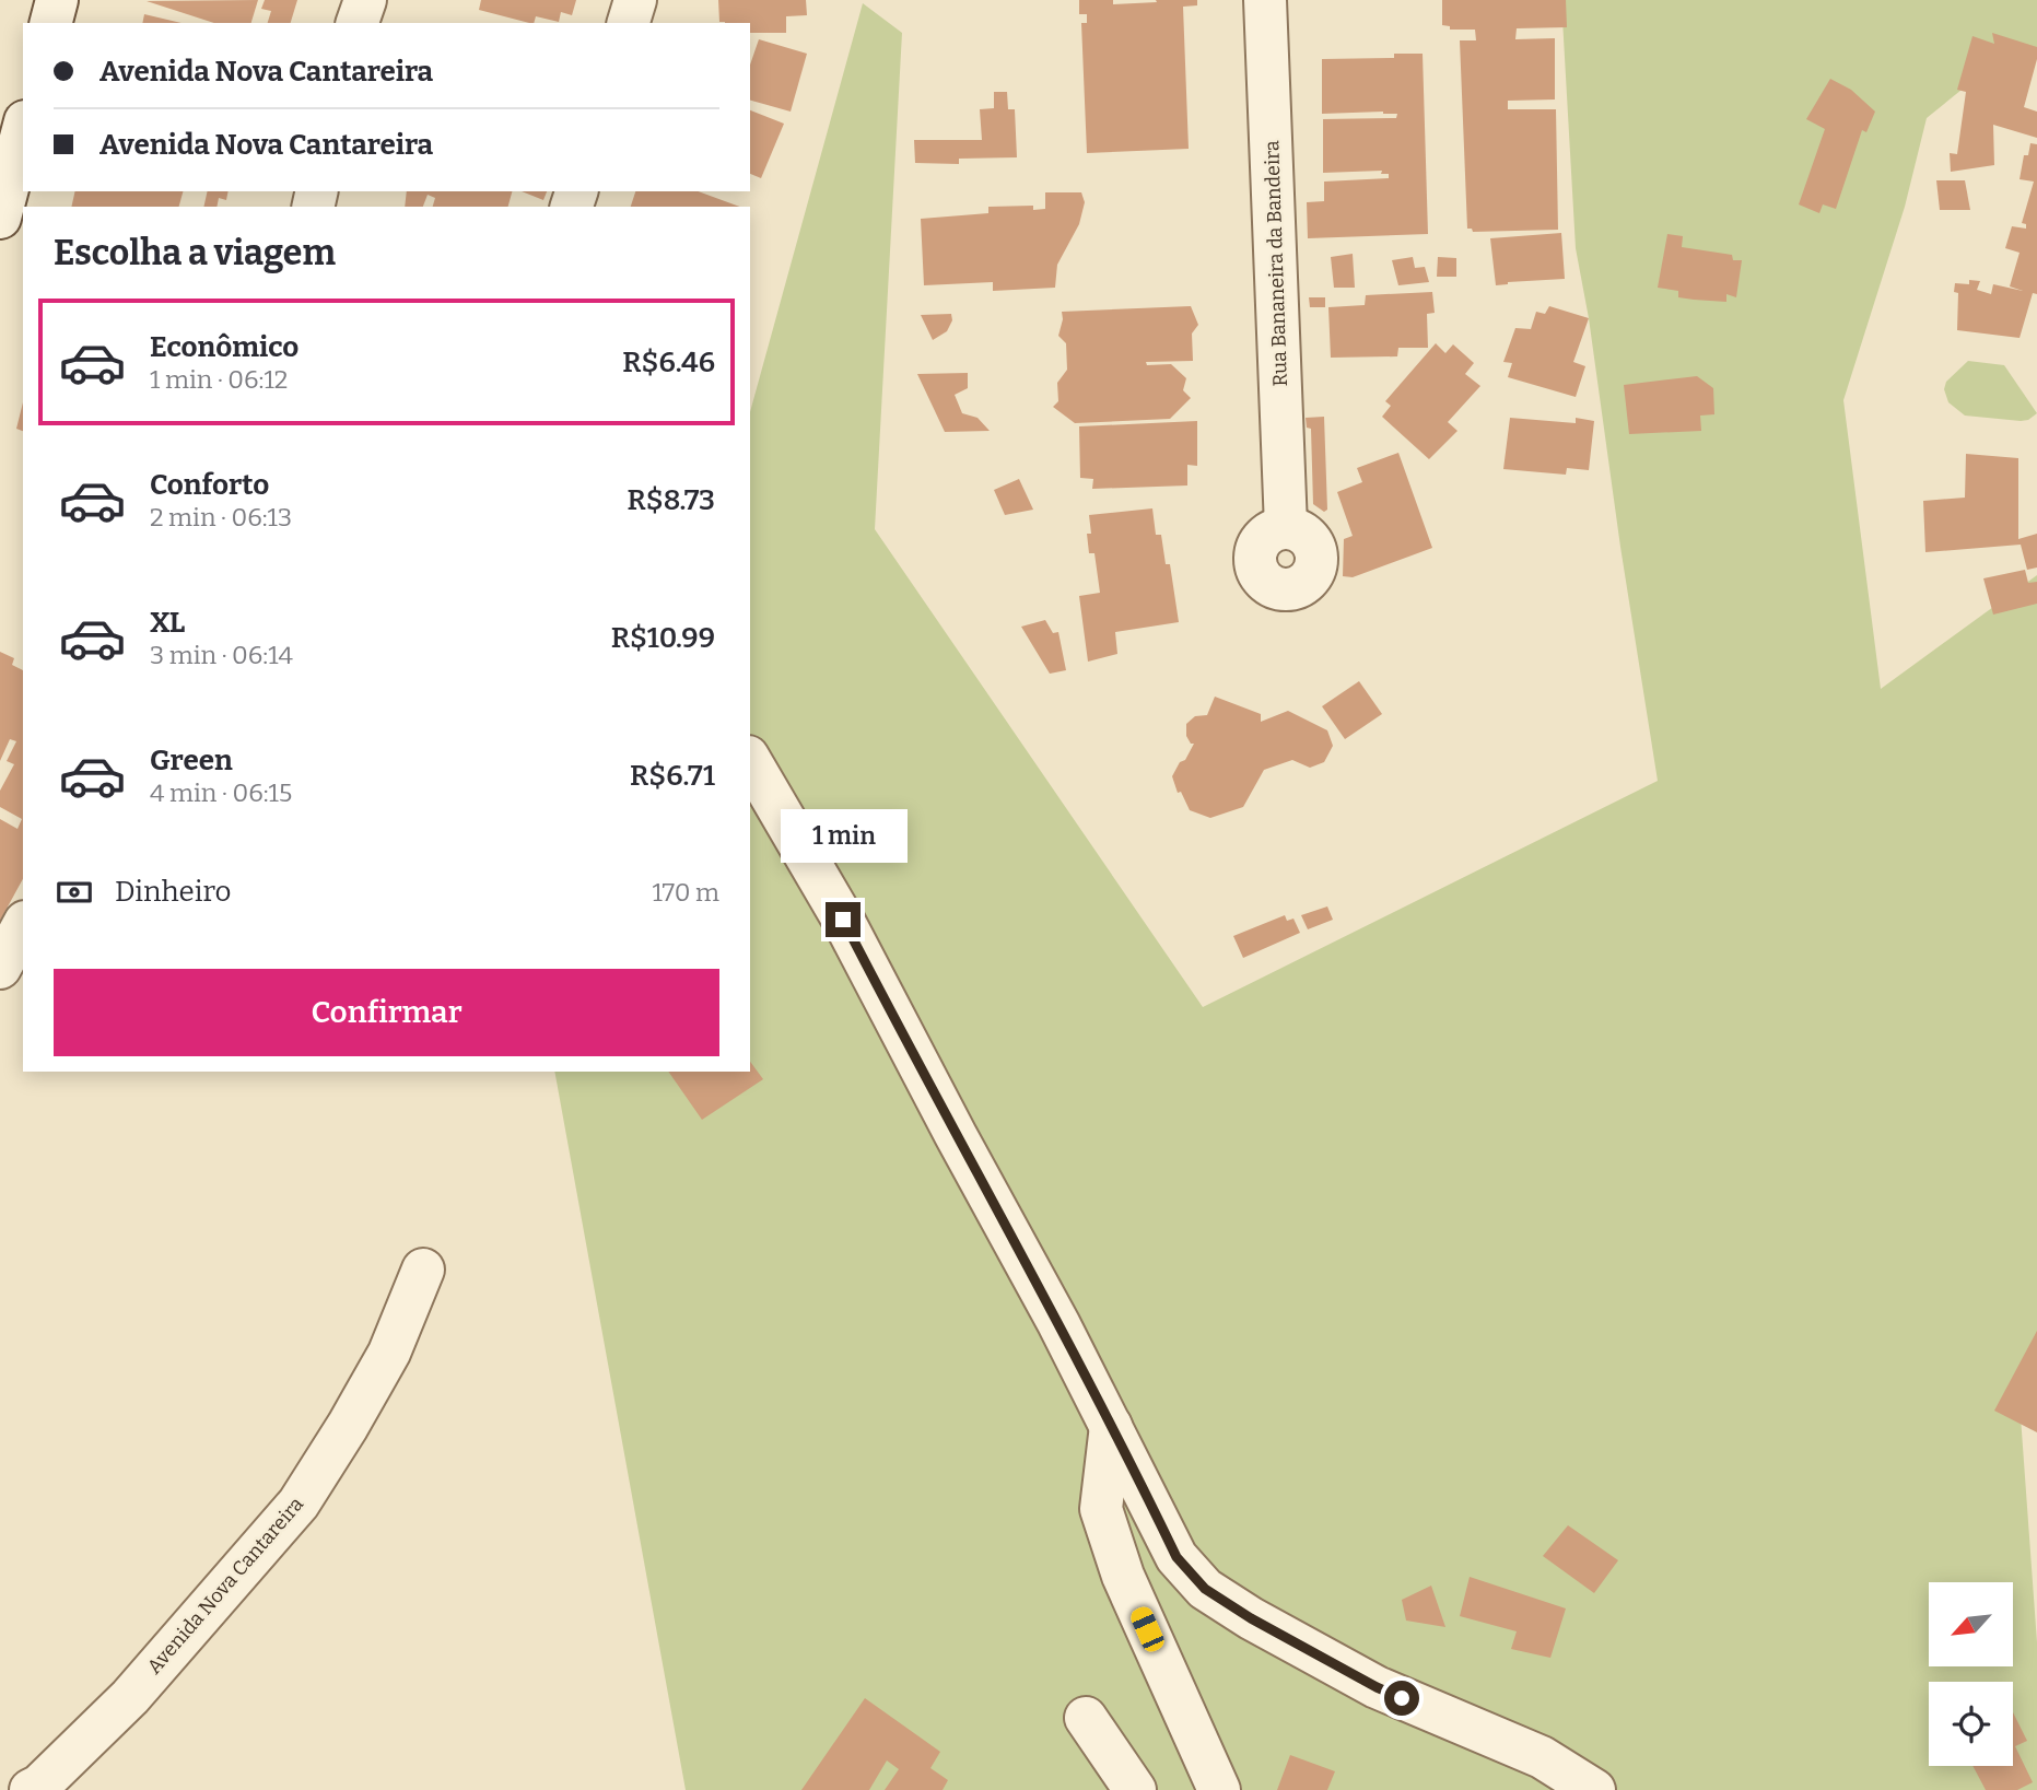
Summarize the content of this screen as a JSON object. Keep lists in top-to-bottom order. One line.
{"streets":{"street":["Rua Bananeira da Bandeira","Avenida Nova Cantareira"]},"north":"bottom left","page":{"banner":["Avenida Nova Cantareira","Avenida Nova Cantareira"],"heading":"Escolha a viagem","list":[{"name":"Econômico","note":"1 min · 06:12","value":"R$6.46"},{"name":"Conforto","note":"2 min · 06:13","value":"R$8.73"},{"name":"XL","note":"3 min · 06:14","value":"R$10.99"},{"name":"Green","note":"4 min · 06:15","value":"R$6.71"}],"bubble":"1 min","pay":["Dinheiro","170 m"],"buttons":"Confirmar"}}
